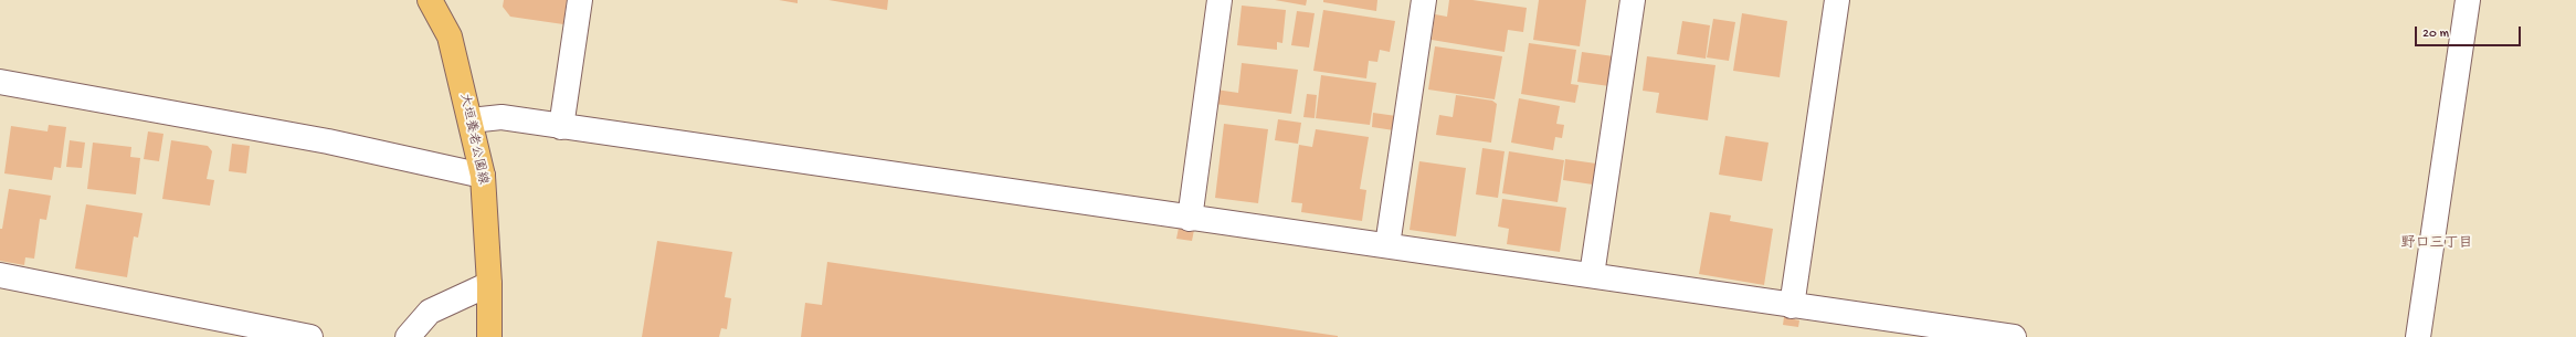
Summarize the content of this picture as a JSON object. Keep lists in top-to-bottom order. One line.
{"streets":{"main road":["大垣養老公園線"]},"districts":["野口三丁目"],"scale_bar":"20 m"}
